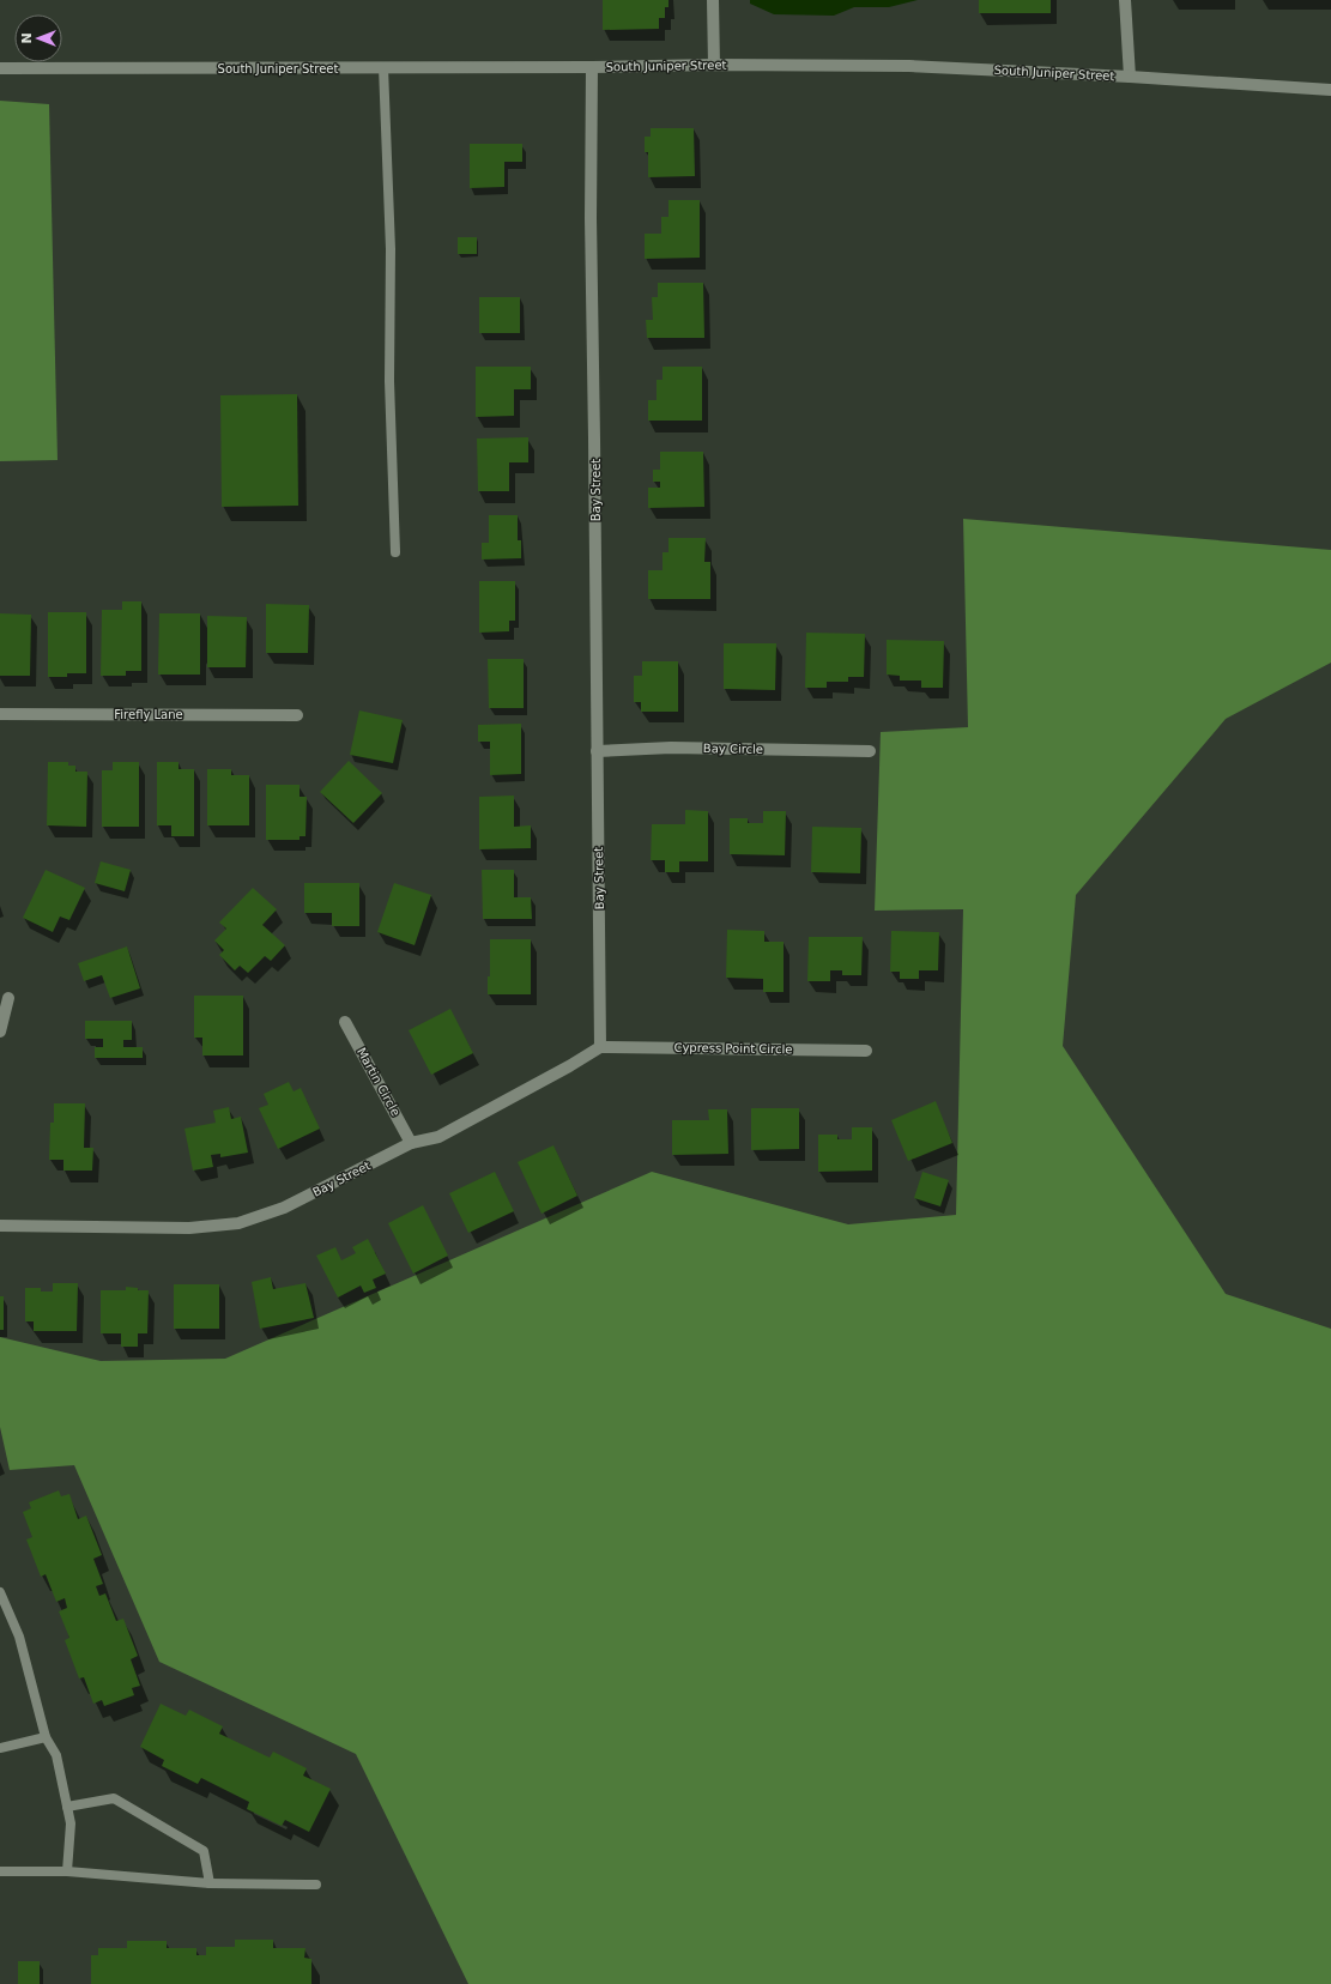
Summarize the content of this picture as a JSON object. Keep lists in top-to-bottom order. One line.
{"streets":{"street":["South Juniper Street","Bay Street","Firefly Lane","Bay Circle","Cypress Point Circle","Martin Circle"]},"crossings":[["South Juniper Street","Bay Street"],["Bay Street","Bay Circle"],["Bay Street","Cypress Point Circle"],["Bay Street","Martin Circle"]],"north":"left"}
